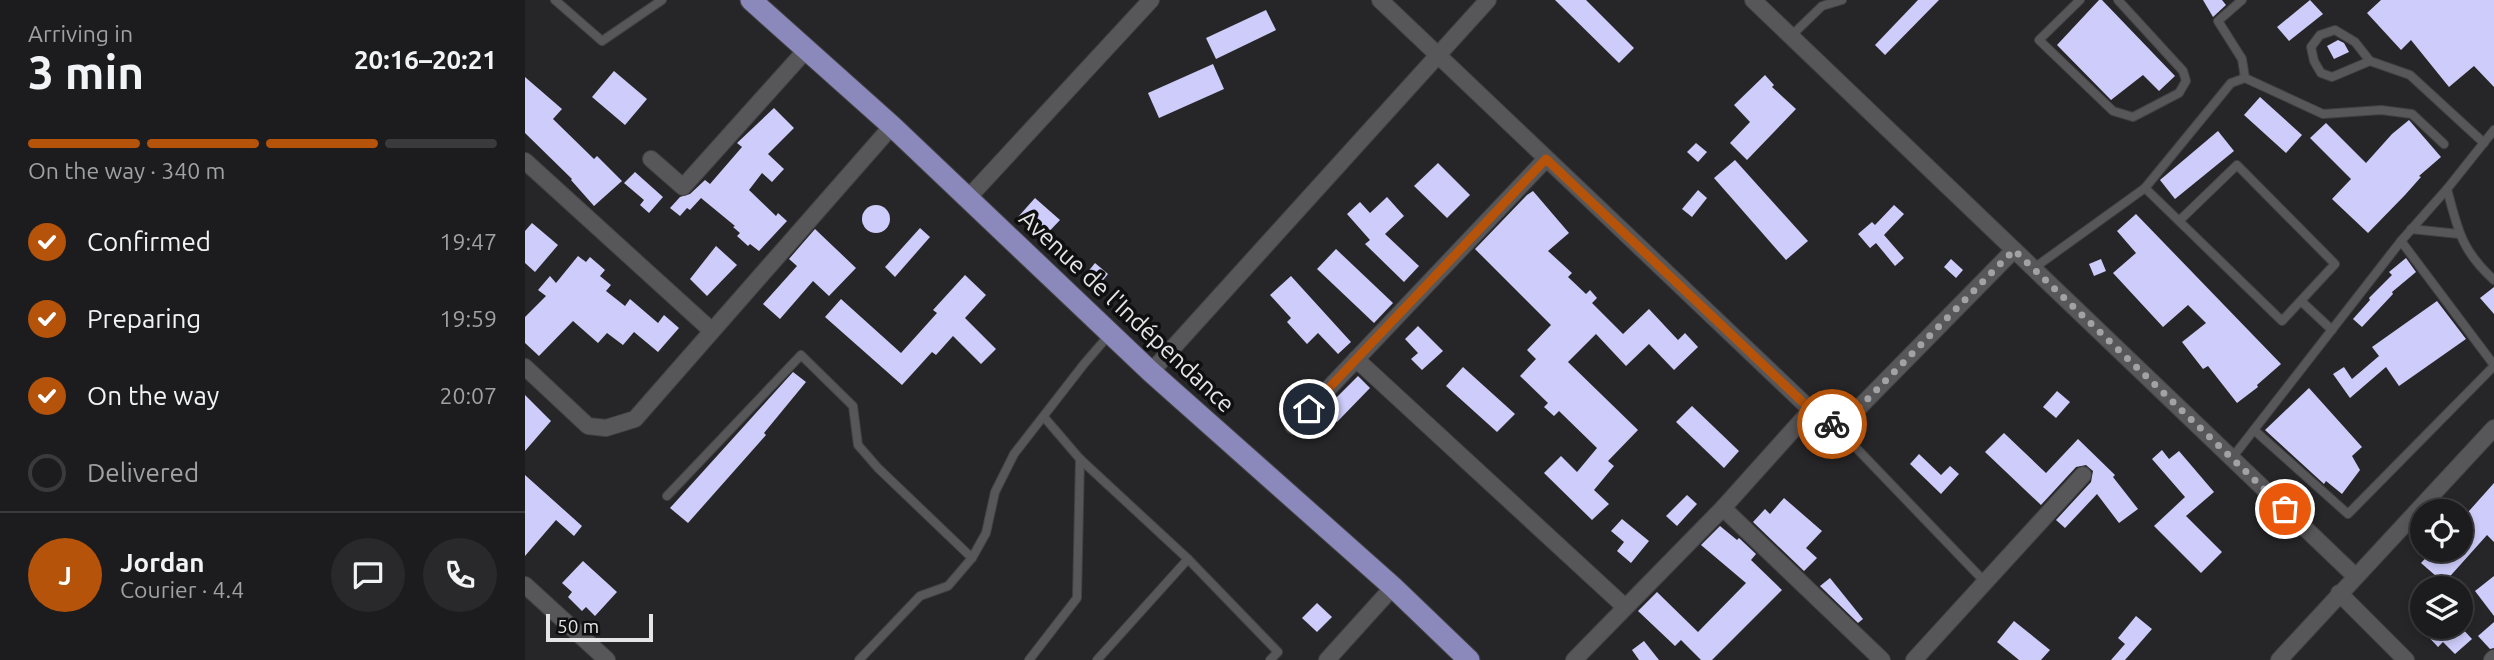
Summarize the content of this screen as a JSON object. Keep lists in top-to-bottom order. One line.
{"streets":{"main road":["Avenue de l'Indépendance"]},"scale_bar":"50 m","page":{"heading":["3 min","Arriving in","20:16–20:21"],"panel":["Jordan","Courier · 4.4"],"bar":"On the way · 340 m","list":[["Confirmed","19:47"],["Preparing","19:59"],["On the way","20:07"],"Delivered"],"round":"J","scale":"50 m"}}
